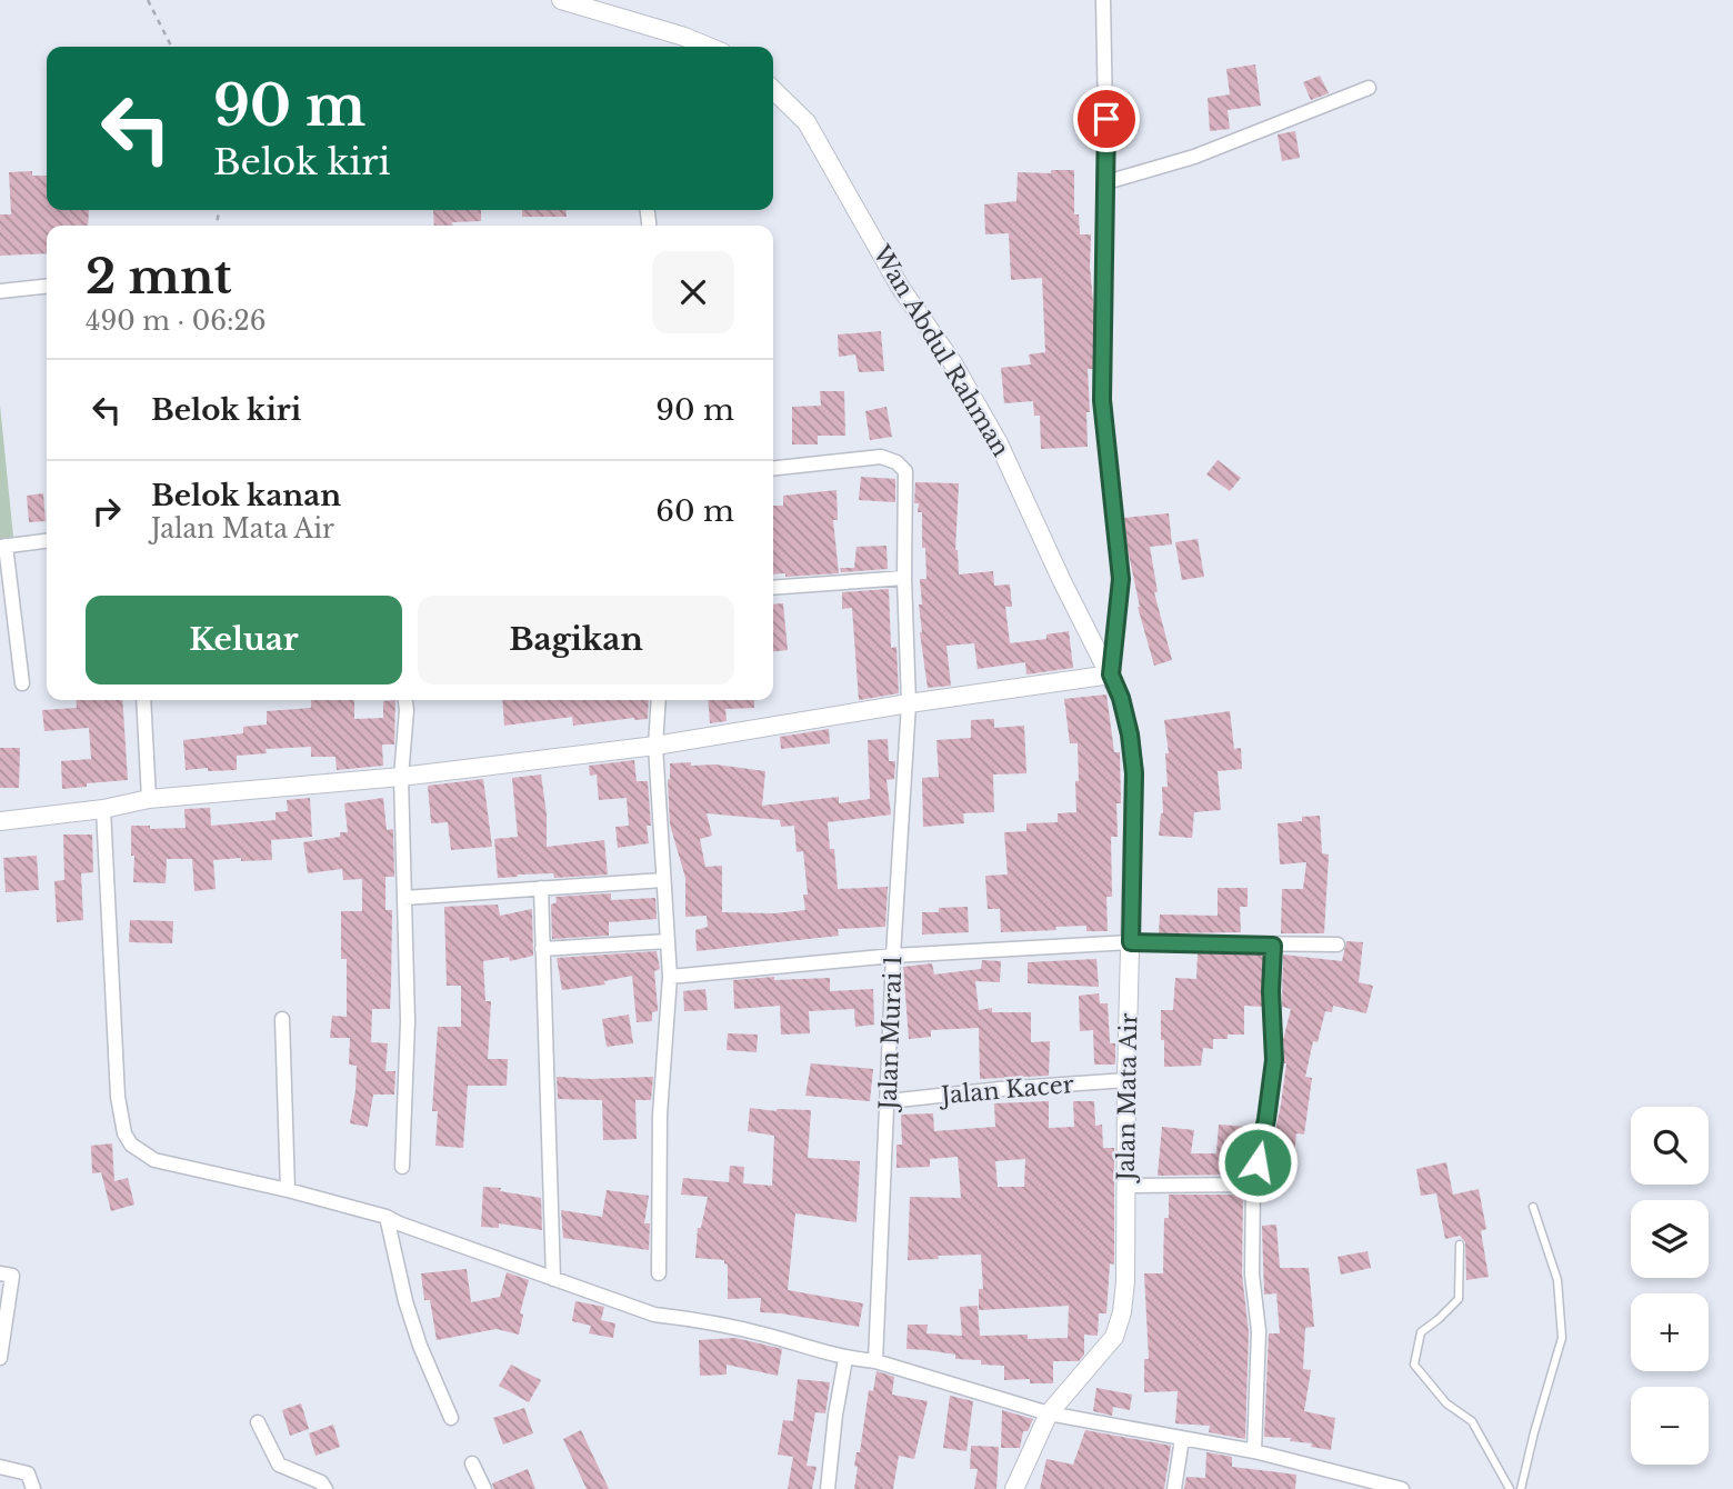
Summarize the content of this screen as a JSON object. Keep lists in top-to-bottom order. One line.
{"streets":{"street":["Wan Abdul Rahman","Jalan Murai 1","Jalan Kacer","Jalan Mata Air"]},"crossings":[["Wan Abdul Rahman","Jalan Mata Air"],["Jalan Murai 1","Jalan Kacer"],["Jalan Kacer","Jalan Mata Air"]],"page":{"turn":["90 m","Belok kiri"],"heading":["2 mnt","490 m · 06:26"],"list":[{"name":"Belok kiri","value":"90 m"},{"name":"Belok kanan","note":"Jalan Mata Air","value":"60 m"}],"buttons":["Keluar","Bagikan"],"map_buttons":["+","−"]}}
